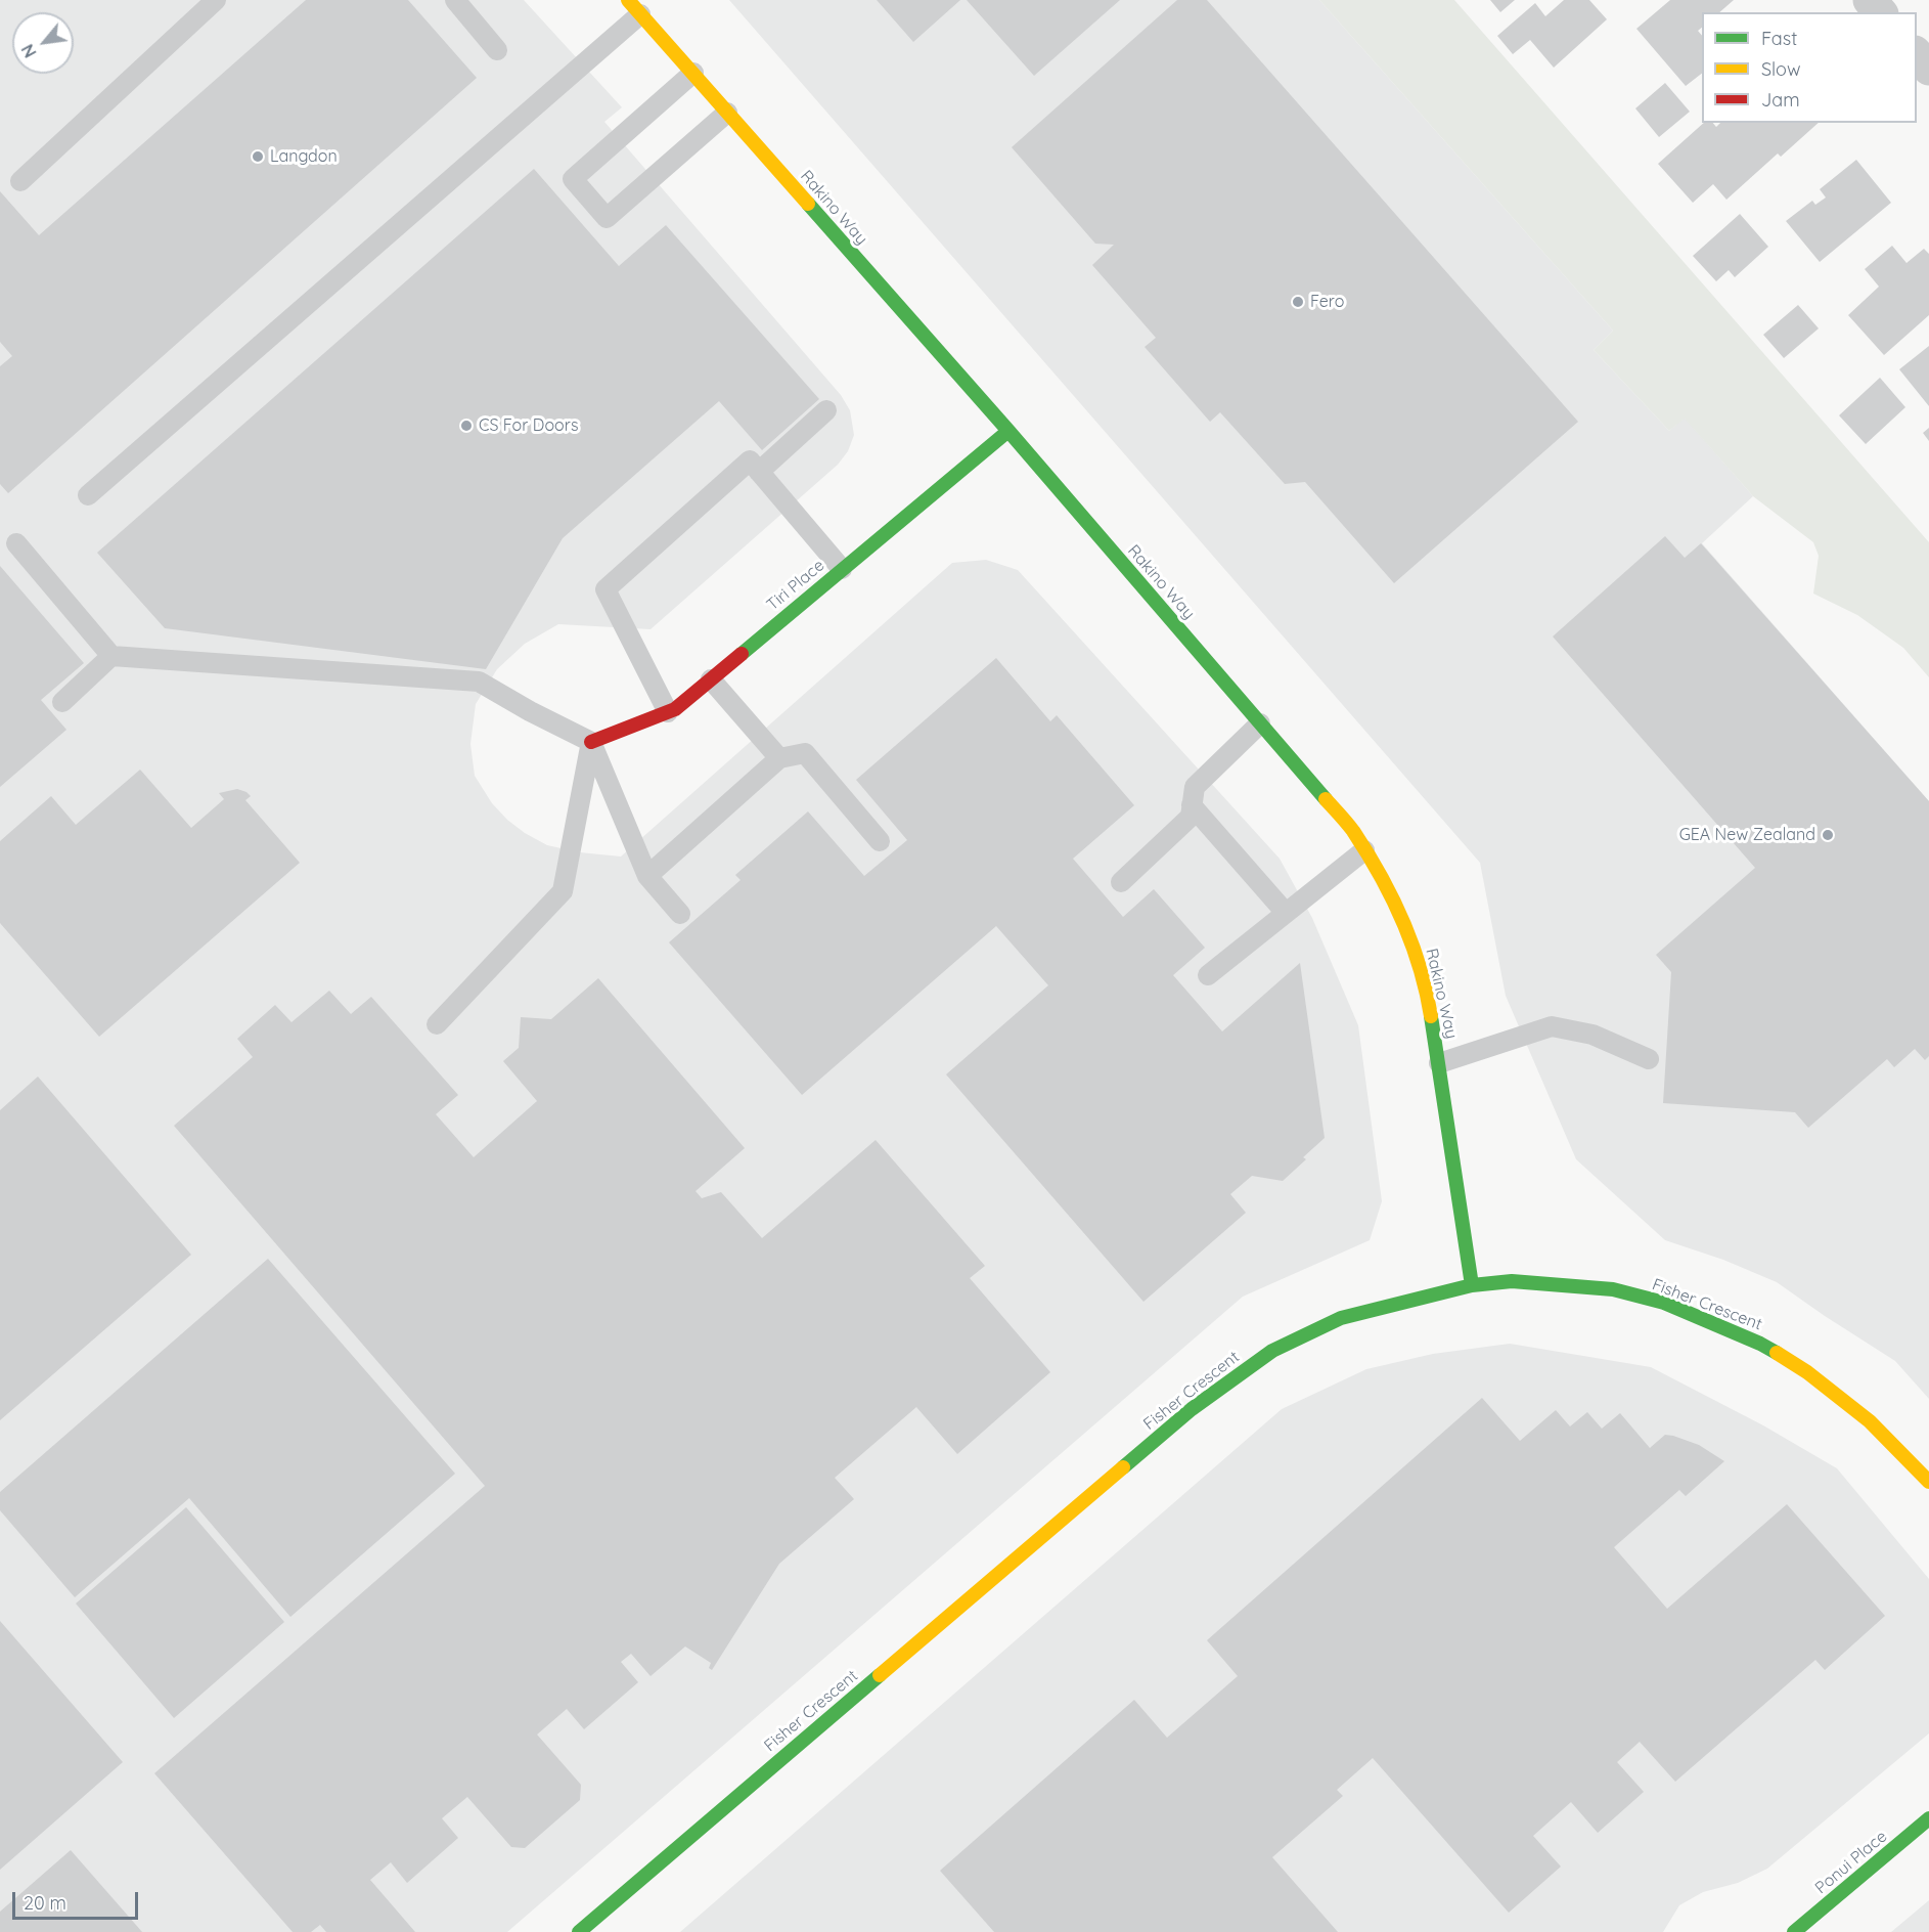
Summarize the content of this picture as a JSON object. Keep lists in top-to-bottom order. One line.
{"streets":{"street":["Rakino Way","Tiri Place","Fisher Crescent","Ponui Place"]},"crossings":[["Rakino Way","Tiri Place"],["Rakino Way","Fisher Crescent"]],"places":["Langdon","Fero","CS For Doors","GEA New Zealand"],"legend":["Fast","Slow","Jam"],"scale_bar":"20 m","north":"bottom left"}
